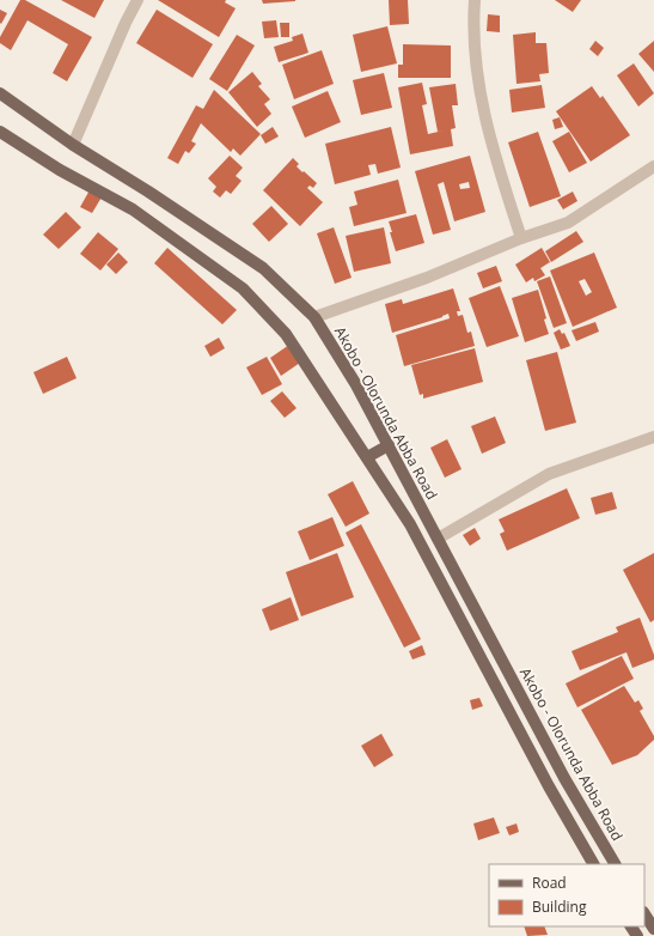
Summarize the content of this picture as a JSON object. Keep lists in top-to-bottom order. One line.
{"streets":{"main road":["Akobo - Olorunda Abba Road"]},"legend":["Road","Building"]}
